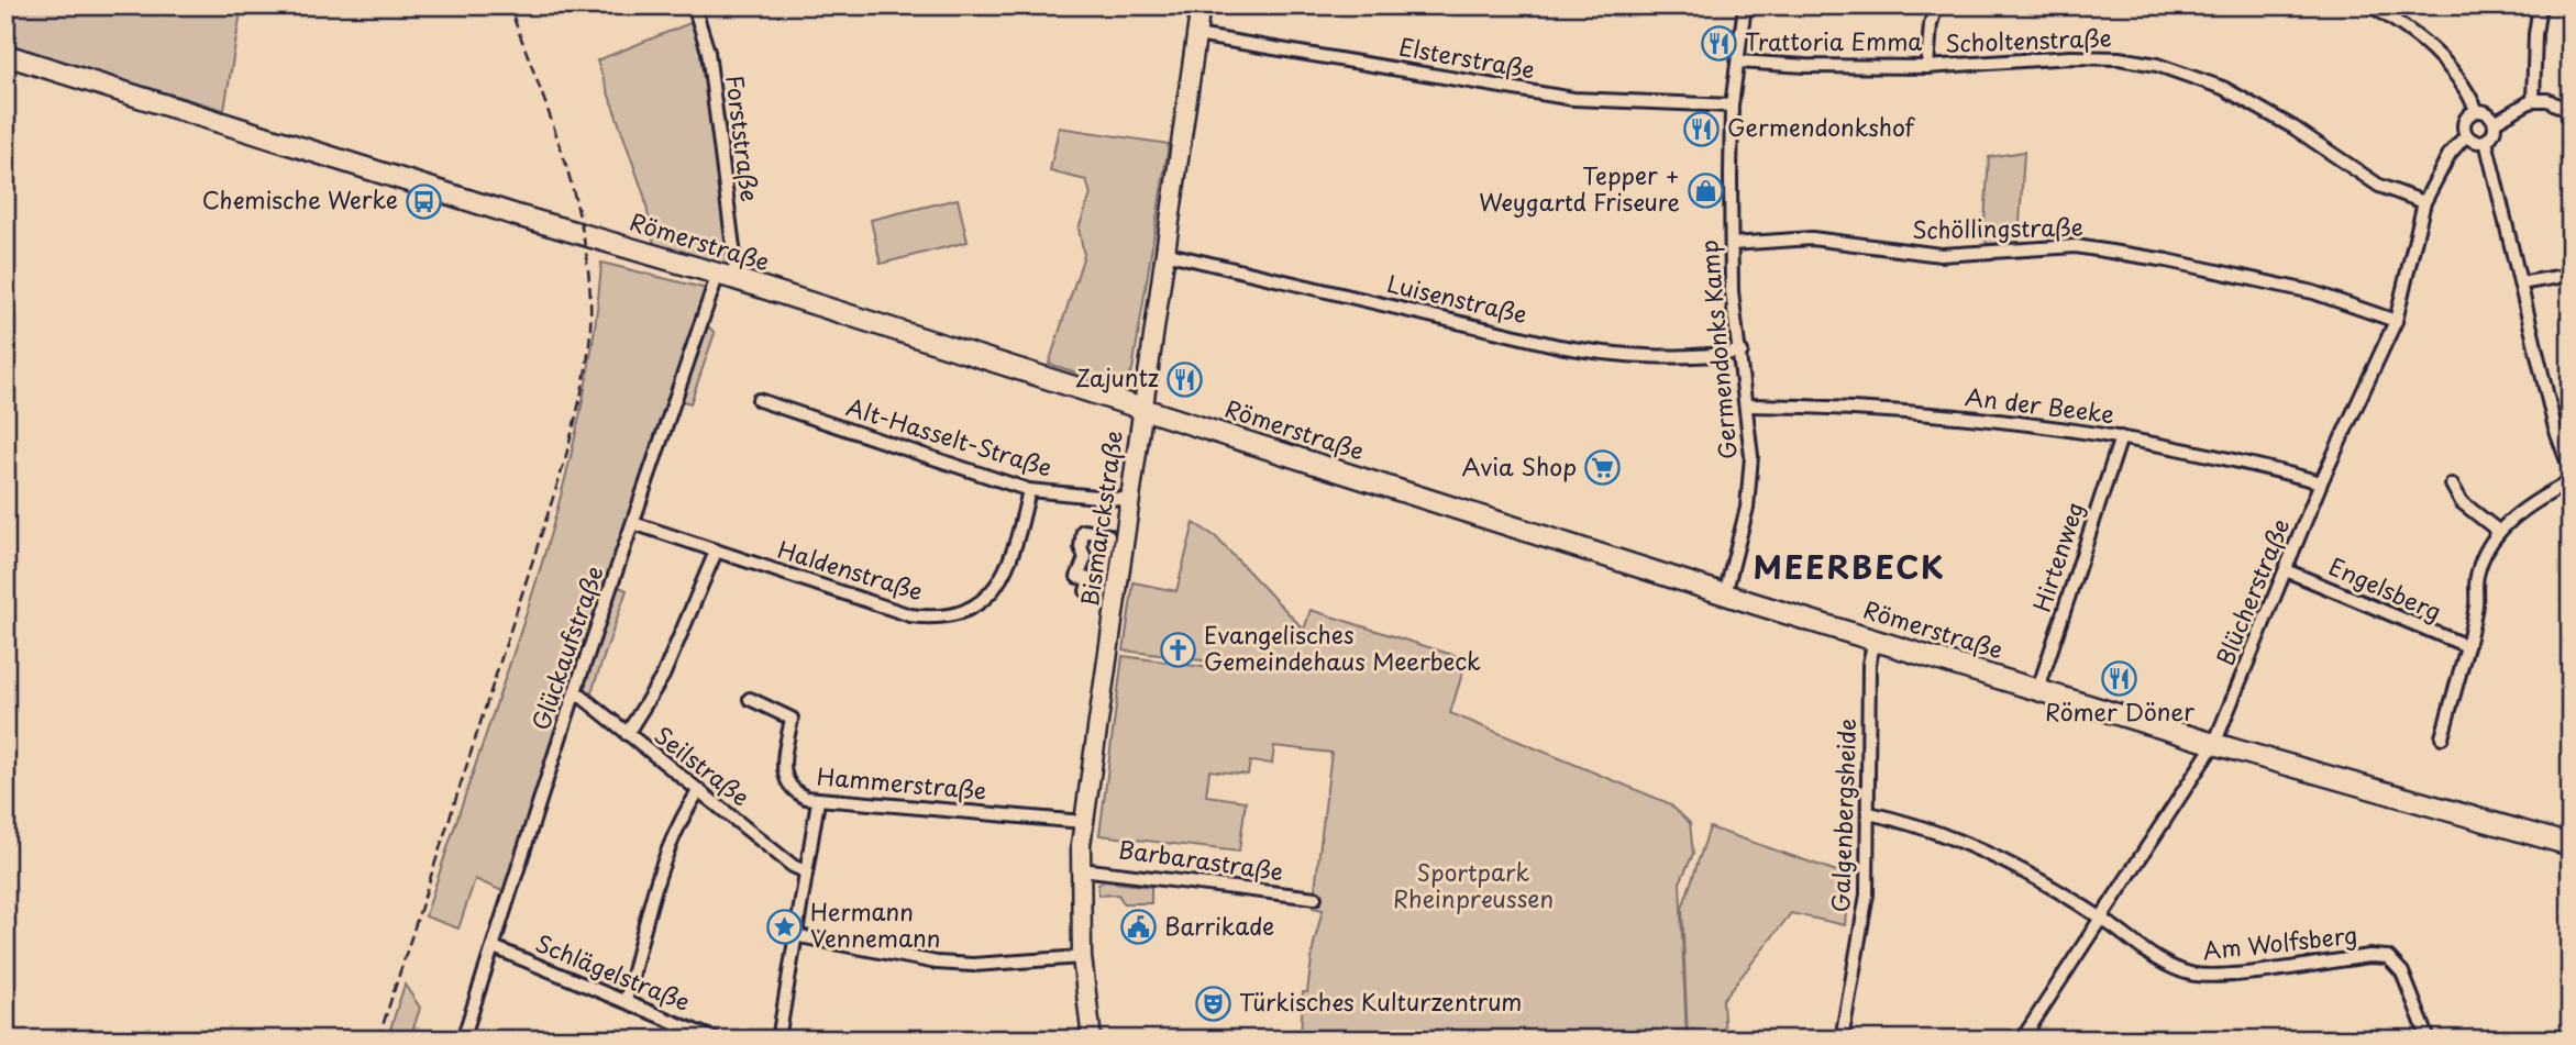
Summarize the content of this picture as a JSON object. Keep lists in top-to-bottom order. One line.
{"streets":{"main road":["Römerstraße","Bismarckstraße"],"street":["Scholtenstraße","Elsterstraße","Forststraße","Schöllingstraße","Luisenstraße","Germendonks Kamp","An der Beeke","Alt-Hasselt-Straße","Hirtenweg","Haldenstraße","Engelsberg","Blücherstraße","Glückaufstraße","Seilstraße","Hammerstraße","Galgenbergsheide","Barbarastraße","Am Wolfsberg","Schlägelstraße"]},"crossings":[["Scholtenstraße","Germendonks Kamp"],["Scholtenstraße","Blücherstraße"],["Elsterstraße","Germendonks Kamp"],["Elsterstraße","Bismarckstraße"],["Forststraße","Römerstraße"],["Forststraße","Glückaufstraße"],["Schöllingstraße","Germendonks Kamp"],["Schöllingstraße","Blücherstraße"],["Römerstraße","Germendonks Kamp"],["Römerstraße","Bismarckstraße"],["Römerstraße","Hirtenweg"],["Römerstraße","Blücherstraße"],["Römerstraße","Glückaufstraße"],["Römerstraße","Galgenbergsheide"],["Luisenstraße","Germendonks Kamp"],["Luisenstraße","Bismarckstraße"],["Germendonks Kamp","An der Beeke"],["An der Beeke","Hirtenweg"],["An der Beeke","Blücherstraße"],["Alt-Hasselt-Straße","Bismarckstraße"],["Alt-Hasselt-Straße","Haldenstraße"],["Bismarckstraße","Hammerstraße"],["Bismarckstraße","Barbarastraße"],["Haldenstraße","Glückaufstraße"],["Engelsberg","Blücherstraße"],["Blücherstraße","Am Wolfsberg"],["Glückaufstraße","Seilstraße"],["Glückaufstraße","Schlägelstraße"]],"districts":["MEERBECK"],"parks":["Sportpark Rheinpreussen"],"places":{"restaurant":["Trattoria Emma","Germendonkshof","Zajuntz","Römer Döner"],"shop":["Tepper + Weygartd Friseure"],"bus stop":["Chemische Werke"],"supermarket":["Avia Shop"],"church":["Evangelisches Gemeindehaus Meerbeck"],"place":["Hermann Vennemann"],"public building":["Barrikade"],"theatre":["Türkisches Kulturzentrum"]}}
